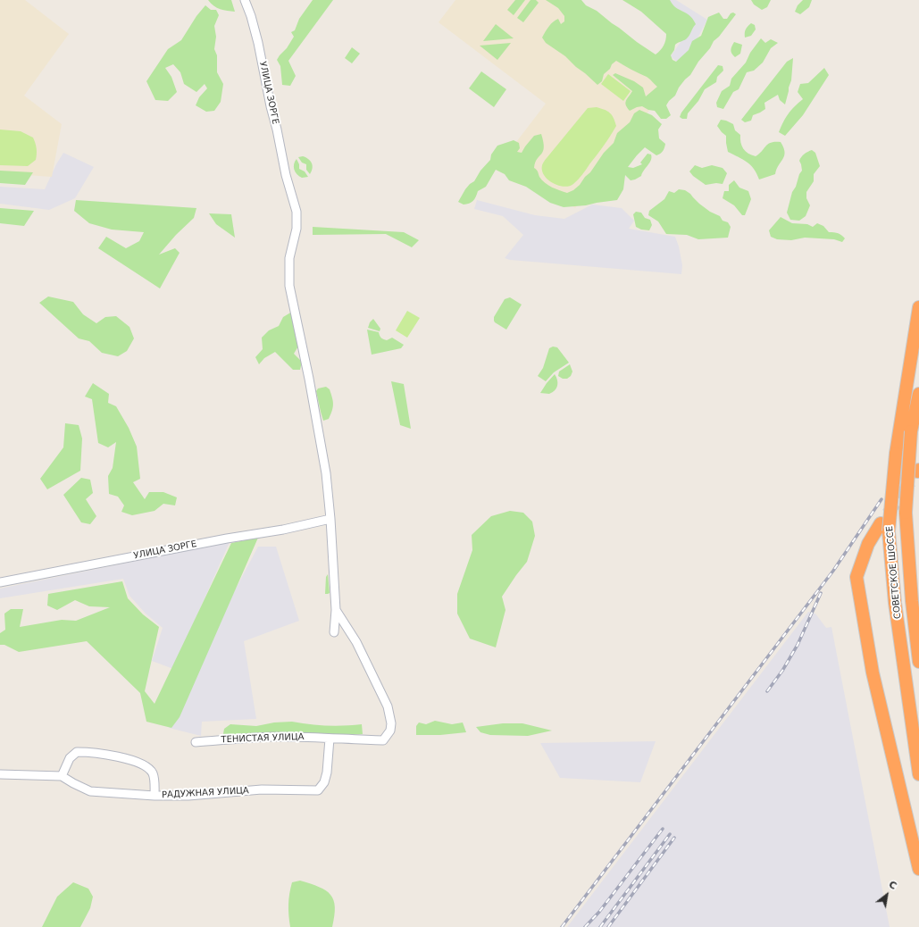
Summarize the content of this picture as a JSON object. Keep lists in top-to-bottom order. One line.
{"streets":{"highway":["СОВЕТСКОЕ ШОССЕ"],"street":["УЛИЦА ЗОРГЕ","ТЕНИСТАЯ УЛИЦА","РАДУЖНАЯ УЛИЦА"]},"crossings":[["УЛИЦА ЗОРГЕ","ТЕНИСТАЯ УЛИЦА"],["ТЕНИСТАЯ УЛИЦА","РАДУЖНАЯ УЛИЦА"]],"north":"top right"}
